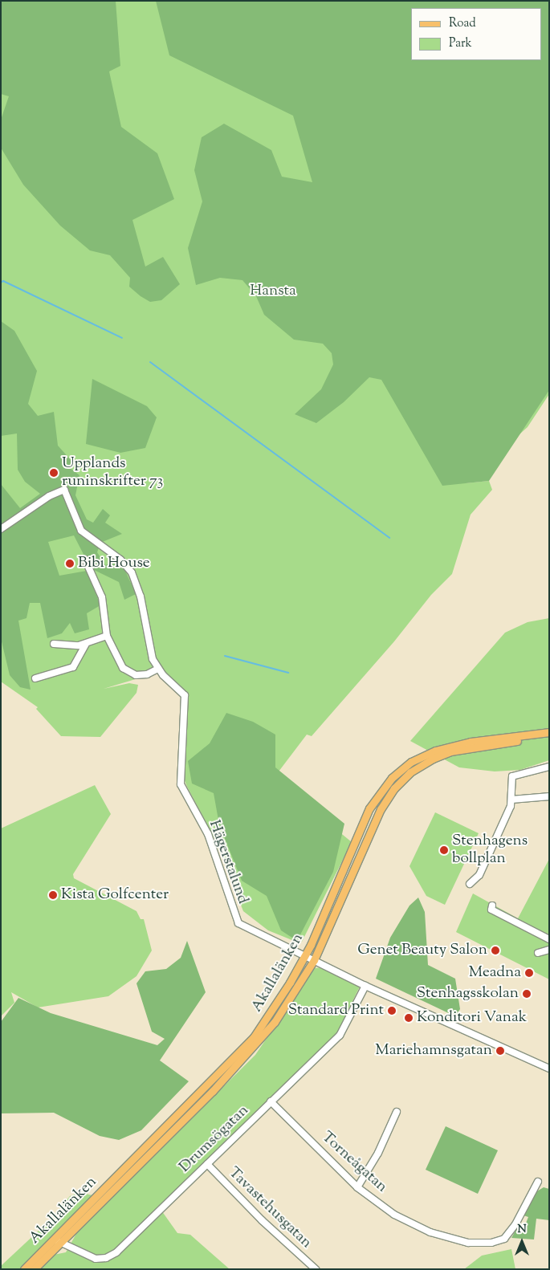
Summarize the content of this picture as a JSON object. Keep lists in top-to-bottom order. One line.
{"streets":{"main road":["Akallalänken"],"street":["Hägerstalund","Drumsögatan","Torneågatan","Tavastehusgatan"]},"crossings":[["Hägerstalund","Akallalänken"],["Akallalänken","Drumsögatan"],["Drumsögatan","Torneågatan"],["Drumsögatan","Tavastehusgatan"]],"parks":["Hansta"],"places":["Upplands runinskrifter 73","Bibi House","Stenhagens bollplan","Kista Golfcenter","Genet Beauty Salon","Meadna","Stenhagsskolan","Standard Print","Konditori Vanak","Mariehamnsgatan"],"legend":["Road","Park"],"north":"top"}
